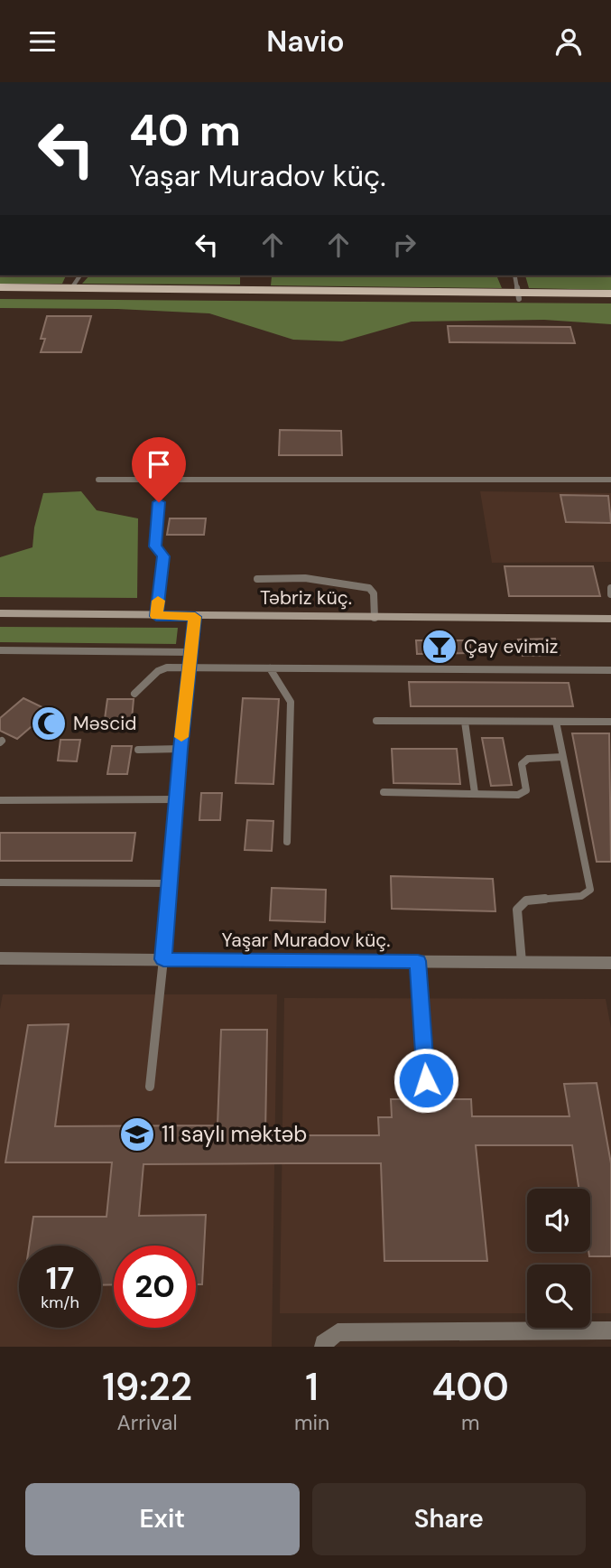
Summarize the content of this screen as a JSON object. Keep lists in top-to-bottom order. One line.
{"streets":{"main road":["Təbriz küç."],"street":["Yaşar Muradov küç."]},"places":{"bar":["Çay evimiz"],"mosque":["Məscid"],"school or university":["11 saylı məktəb"]},"page":{"header":"Navio","turn":["40 m","Yaşar Muradov küç."],"speed":"17 km/h","limit":"20","eta":["19:22","Arrival","1","min","400","m"],"buttons":["Exit","Share"]}}
